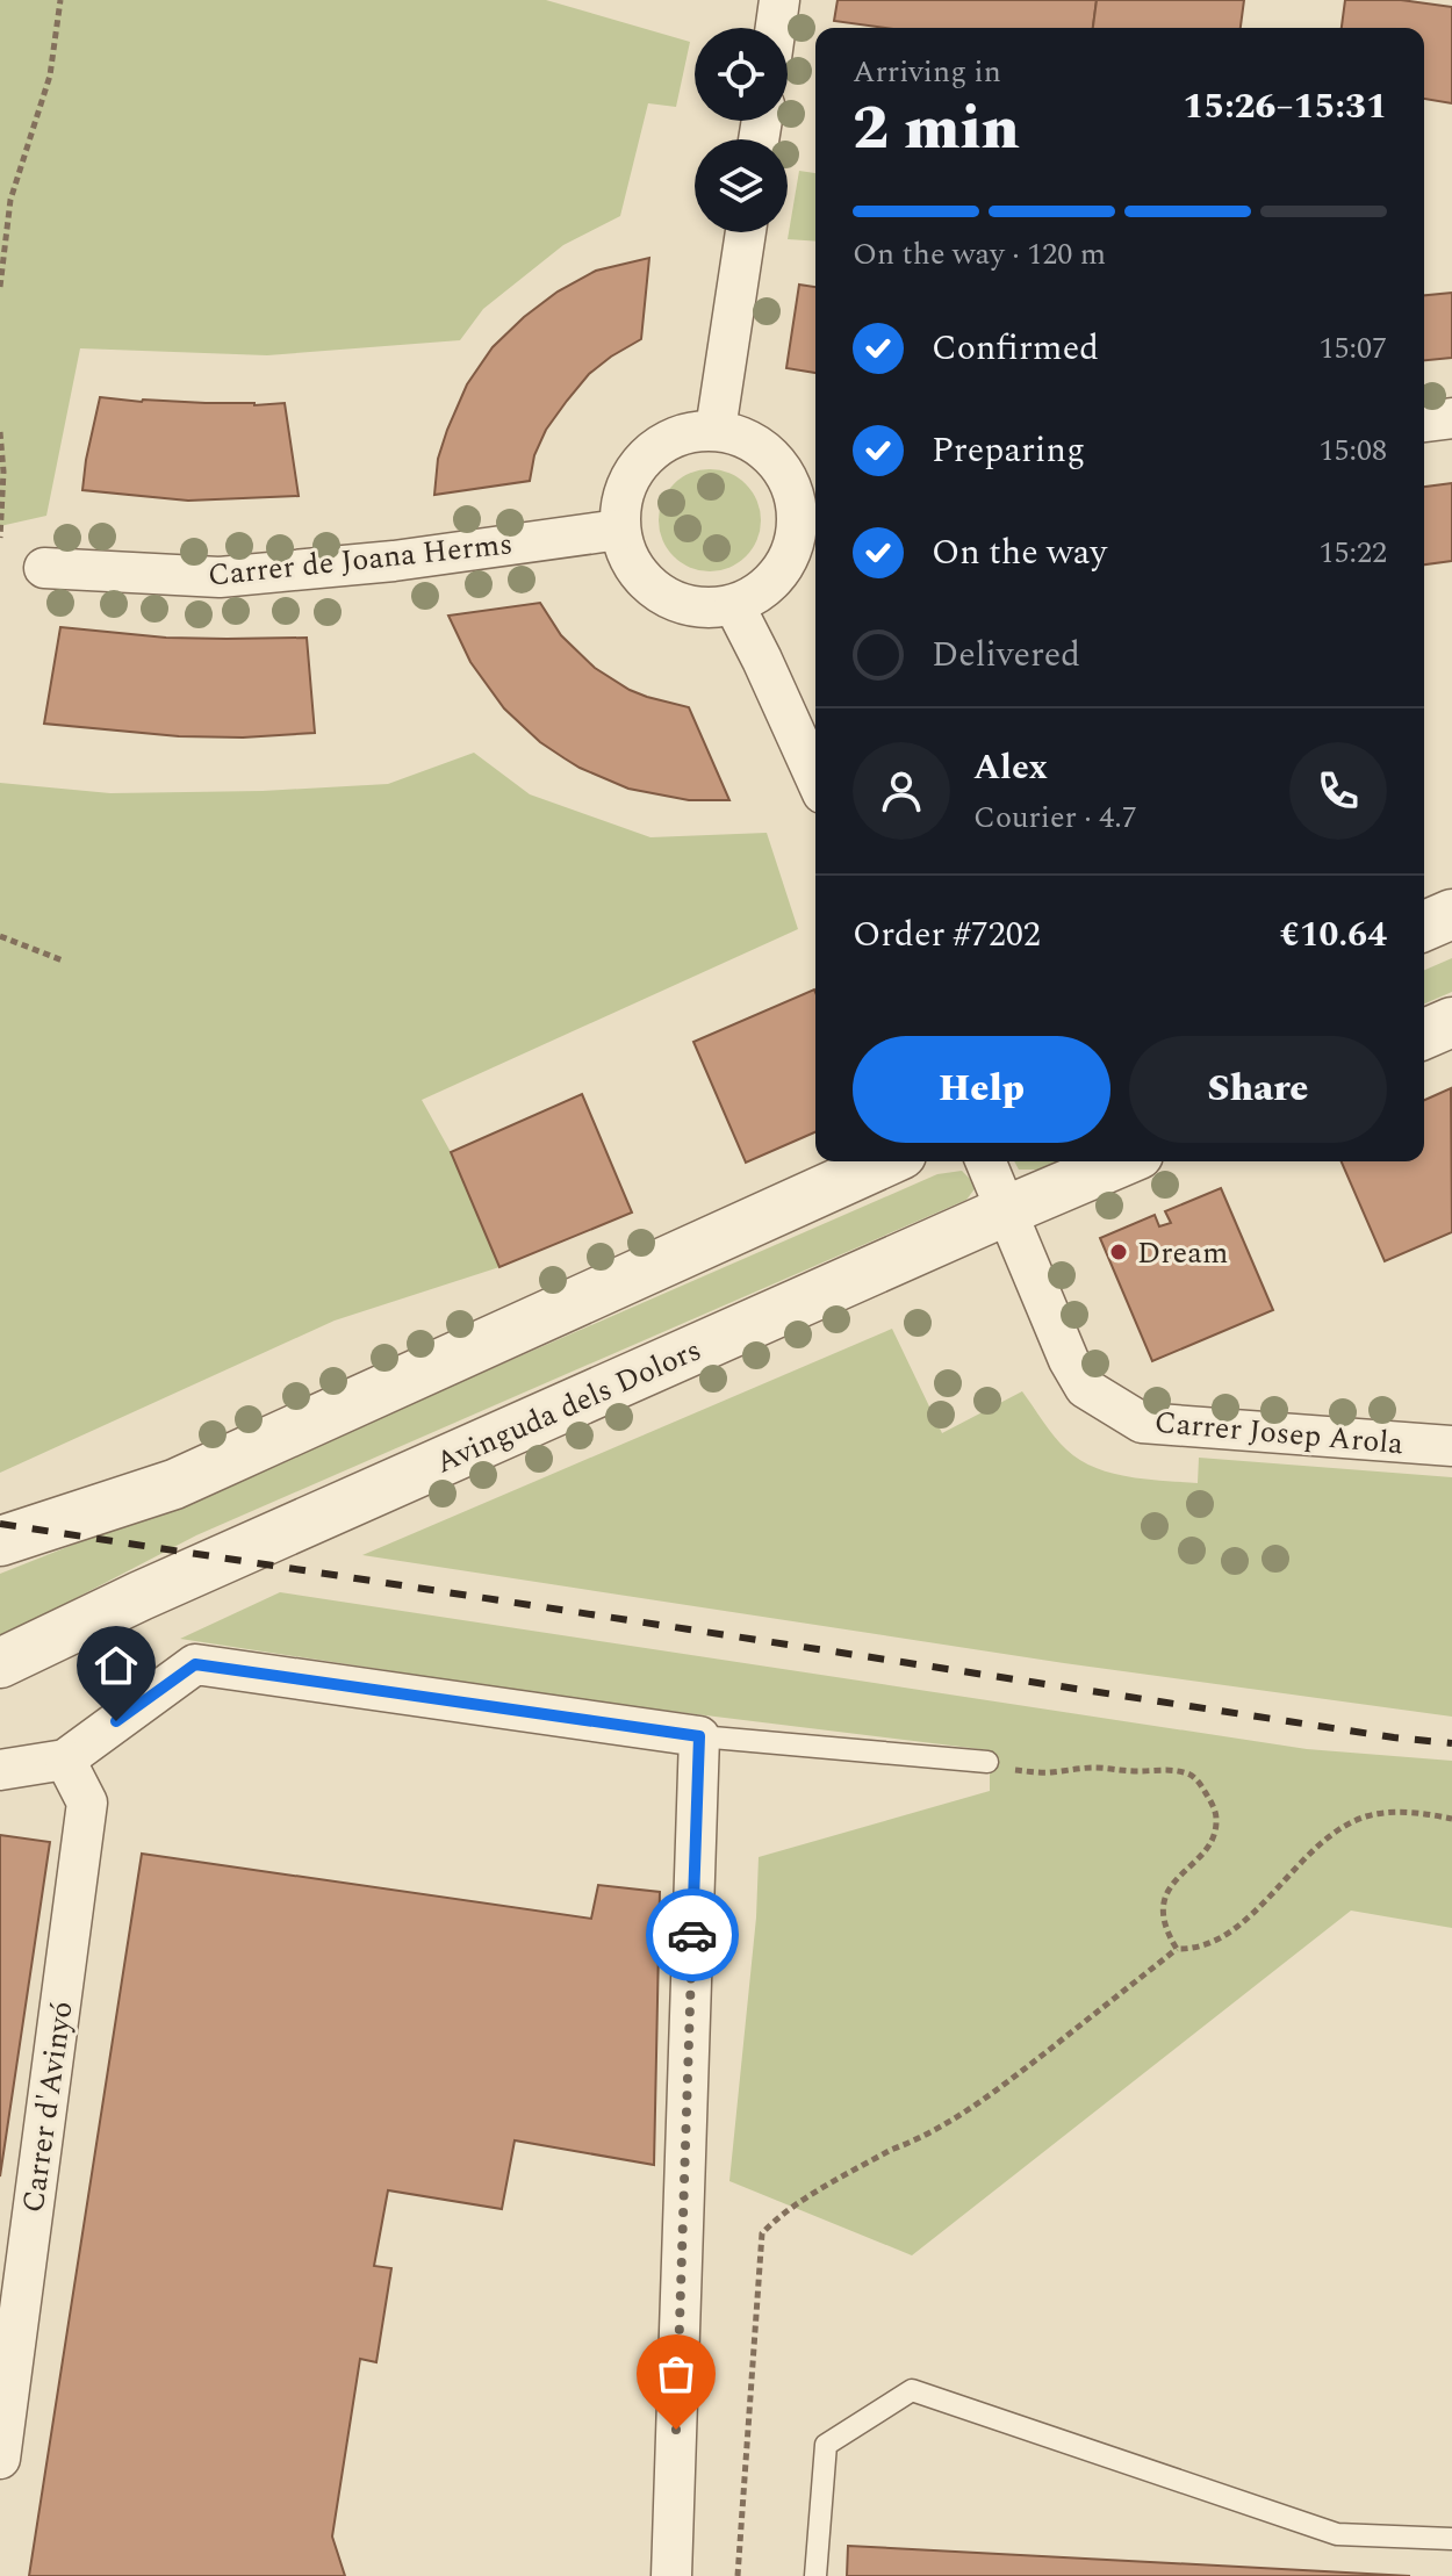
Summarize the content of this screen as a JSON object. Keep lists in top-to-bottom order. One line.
{"streets":{"street":["Carrer de Joana Herms","Avinguda dels Dolors","Carrer Josep Arola","Carrer d'Avinyó"]},"crossings":[["Avinguda dels Dolors","Carrer Josep Arola"]],"places":["Dream"],"page":{"heading":["2 min","Arriving in","15:26–15:31"],"panel":["Alex","Courier · 4.7","Order #7202","€10.64"],"bar":"On the way · 120 m","list":[["Confirmed","15:07"],["Preparing","15:08"],["On the way","15:22"],"Delivered"],"buttons":["Help","Share"]}}
